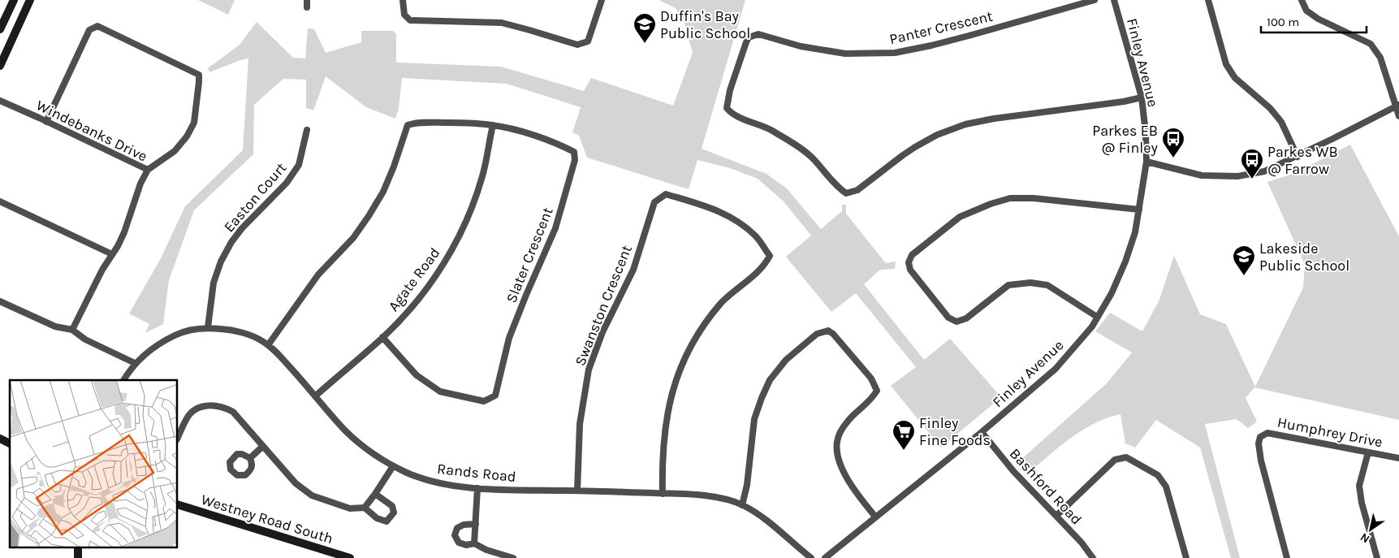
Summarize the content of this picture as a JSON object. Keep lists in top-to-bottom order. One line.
{"streets":{"main road":["Westney Road South"],"street":["Panter Crescent","Finley Avenue","Windebanks Drive","Easton Court","Slater Crescent","Agate Road","Swanston Crescent","Humphrey Drive","Rands Road","Bashford Road"]},"crossings":[["Panter Crescent","Finley Avenue"],["Finley Avenue","Bashford Road"],["Easton Court","Rands Road"],["Slater Crescent","Agate Road"],["Slater Crescent","Rands Road"],["Agate Road","Rands Road"],["Swanston Crescent","Rands Road"]],"places":{"school or university":["Duffin's Bay Public School","Lakeside Public School"],"bus stop":["Parkes EB @ Finley","Parkes WB @ Farrow"],"supermarket":["Finley Fine Foods"]},"scale_bar":"100 m","north":"bottom left"}
